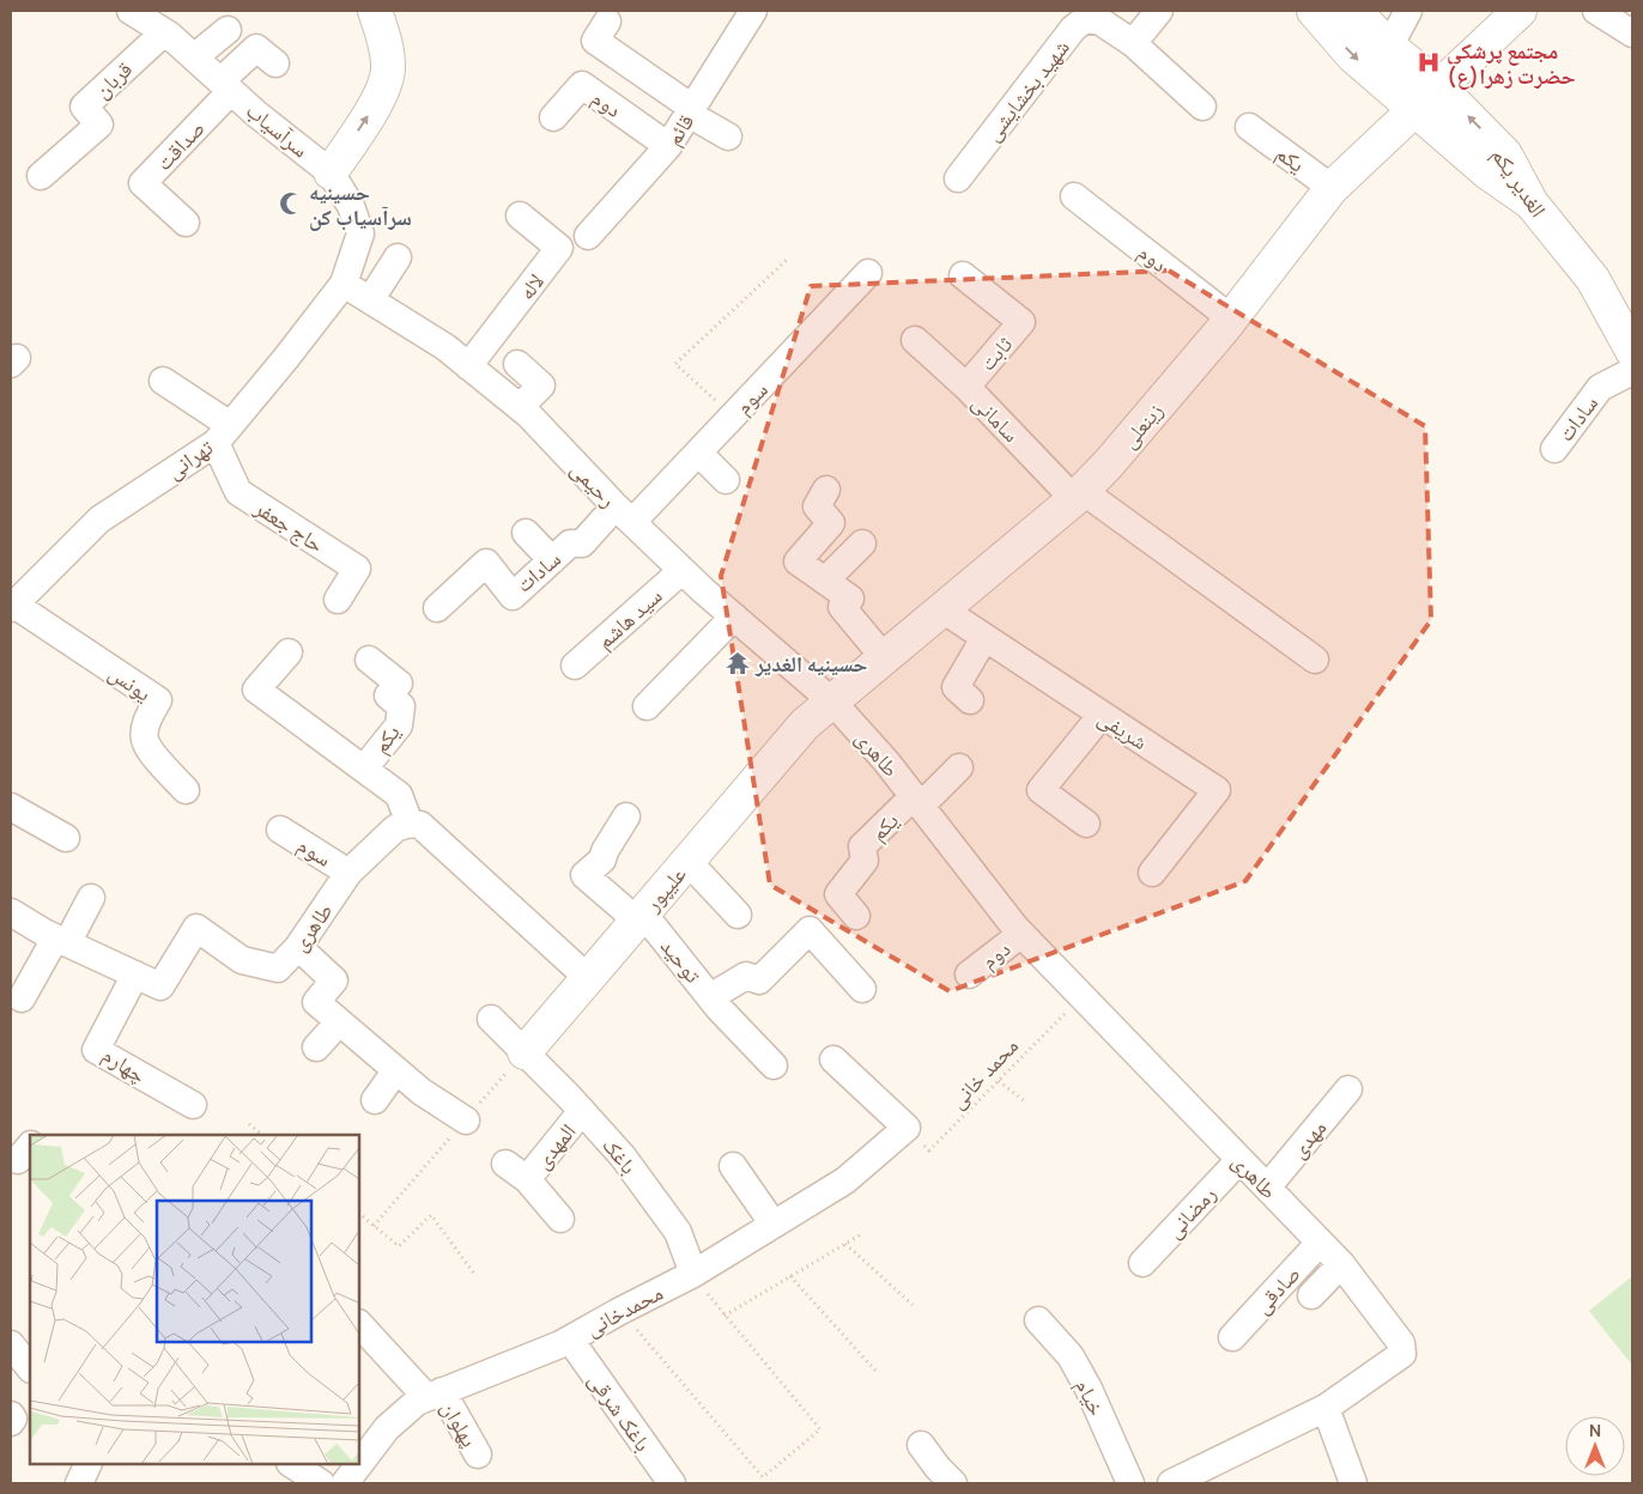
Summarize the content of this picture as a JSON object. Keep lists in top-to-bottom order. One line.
{"streets":{"street":["قربان","شهید بخشایشی","دوم","سرآسیاب","قائم","صداقت","یکم","الغدیر یکم","لاله","ثابت","سوم","سامانی","سادات","زینعلی","تهرانی","رحیمی","حاج جعفر","سید هاشم","یونس","شریفی","طاهری","علیپور","توحید","چهارم","مهدی","المهدی","باغک","رمضانی","صادقی","محمدخانی","خیام","باغک شرقی","پهلوان"],"path":["محمد خانی"]},"crossings":[["قربان","سرآسیاب"],["دوم","قائم"],["دوم","زینعلی"],["دوم","طاهری"],["سرآسیاب","صداقت"],["سرآسیاب","تهرانی"],["سرآسیاب","رحیمی"],["یکم","زینعلی"],["یکم","طاهری"],["الغدیر یکم","زینعلی"],["لاله","رحیمی"],["ثابت","سامانی"],["سوم","سادات"],["سوم","رحیمی"],["سوم","طاهری"],["سامانی","زینعلی"],["سادات","رحیمی"],["زینعلی","رحیمی"],["زینعلی","شریفی"],["زینعلی","طاهری"],["زینعلی","علیپور"],["تهرانی","رحیمی"],["تهرانی","حاج جعفر"],["تهرانی","یونس"],["رحیمی","سید هاشم"],["رحیمی","طاهری"],["طاهری","چهارم"],["طاهری","محمد خانی"],["طاهری","مهدی"],["طاهری","رمضانی"],["طاهری","صادقی"],["علیپور","توحید"],["علیپور","باغک"],["محمد خانی","محمدخانی"],["المهدی","باغک"],["باغک","محمدخانی"],["محمدخانی","باغک شرقی"],["محمدخانی","پهلوان"]],"places":{"hospital":["مجتمع پرشکی حضرت زهرا(ع)"],"mosque":["حسینیه سرآسیاب کن"],"temple":["حسینیه الغدیر"]},"north":"top"}
